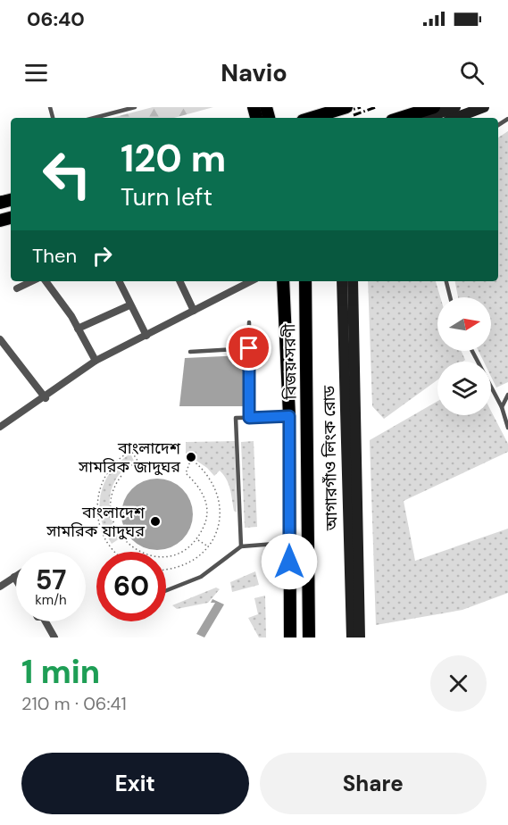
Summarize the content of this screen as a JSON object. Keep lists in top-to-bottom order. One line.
{"streets":{"main road":["বিজয় সরণী","আগারগাঁও লিংক রোড"]},"places":["বাংলাদেশ সামরিক জাদুঘর","বাংলাদেশ সামরিক যাদুঘর"],"north":"right","page":{"status":"06:40","header":"Navio","turn":["120 m","Turn left"],"then":"Then","speed":"57 km/h","limit":"60","heading":["1 min","210 m · 06:41"],"buttons":["Exit","Share"]}}
